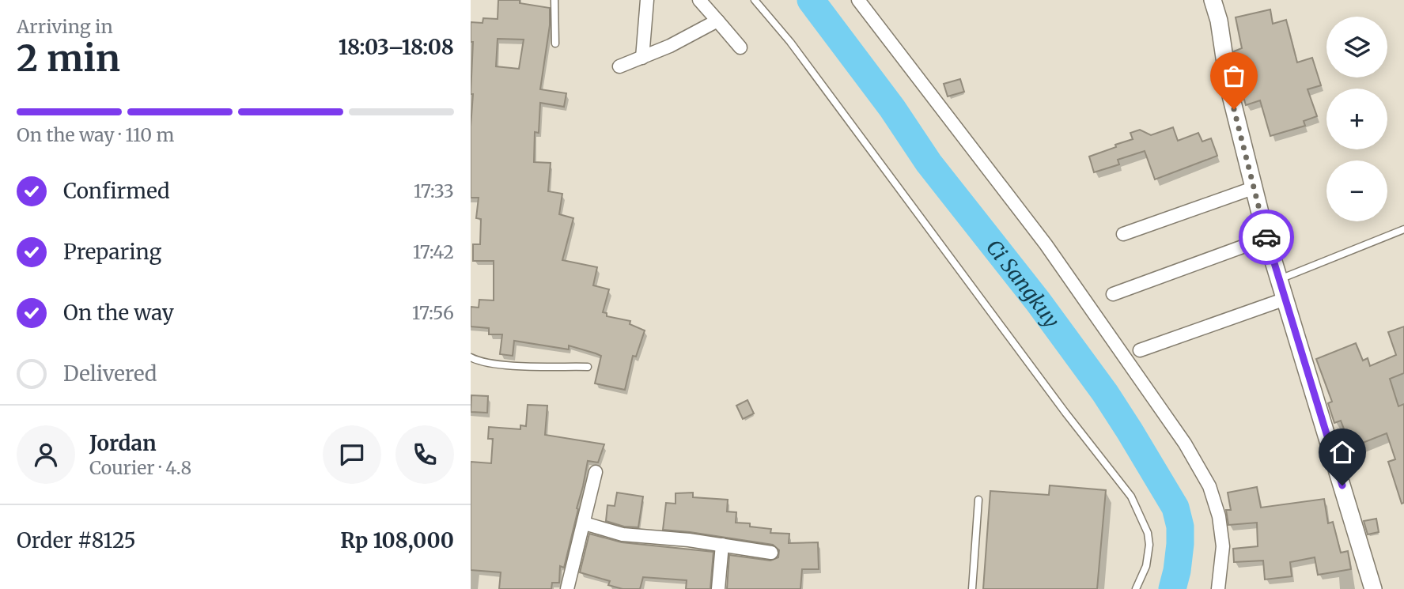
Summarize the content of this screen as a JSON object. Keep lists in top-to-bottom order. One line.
{"water":["Ci Sangkuy"],"page":{"heading":["2 min","Arriving in","18:03–18:08"],"panel":["Jordan","Courier · 4.8","Order #8125","Rp 108,000"],"map_buttons":["+","−"],"bar":"On the way · 110 m","list":[["Confirmed","17:33"],["Preparing","17:42"],["On the way","17:56"],"Delivered"]}}
